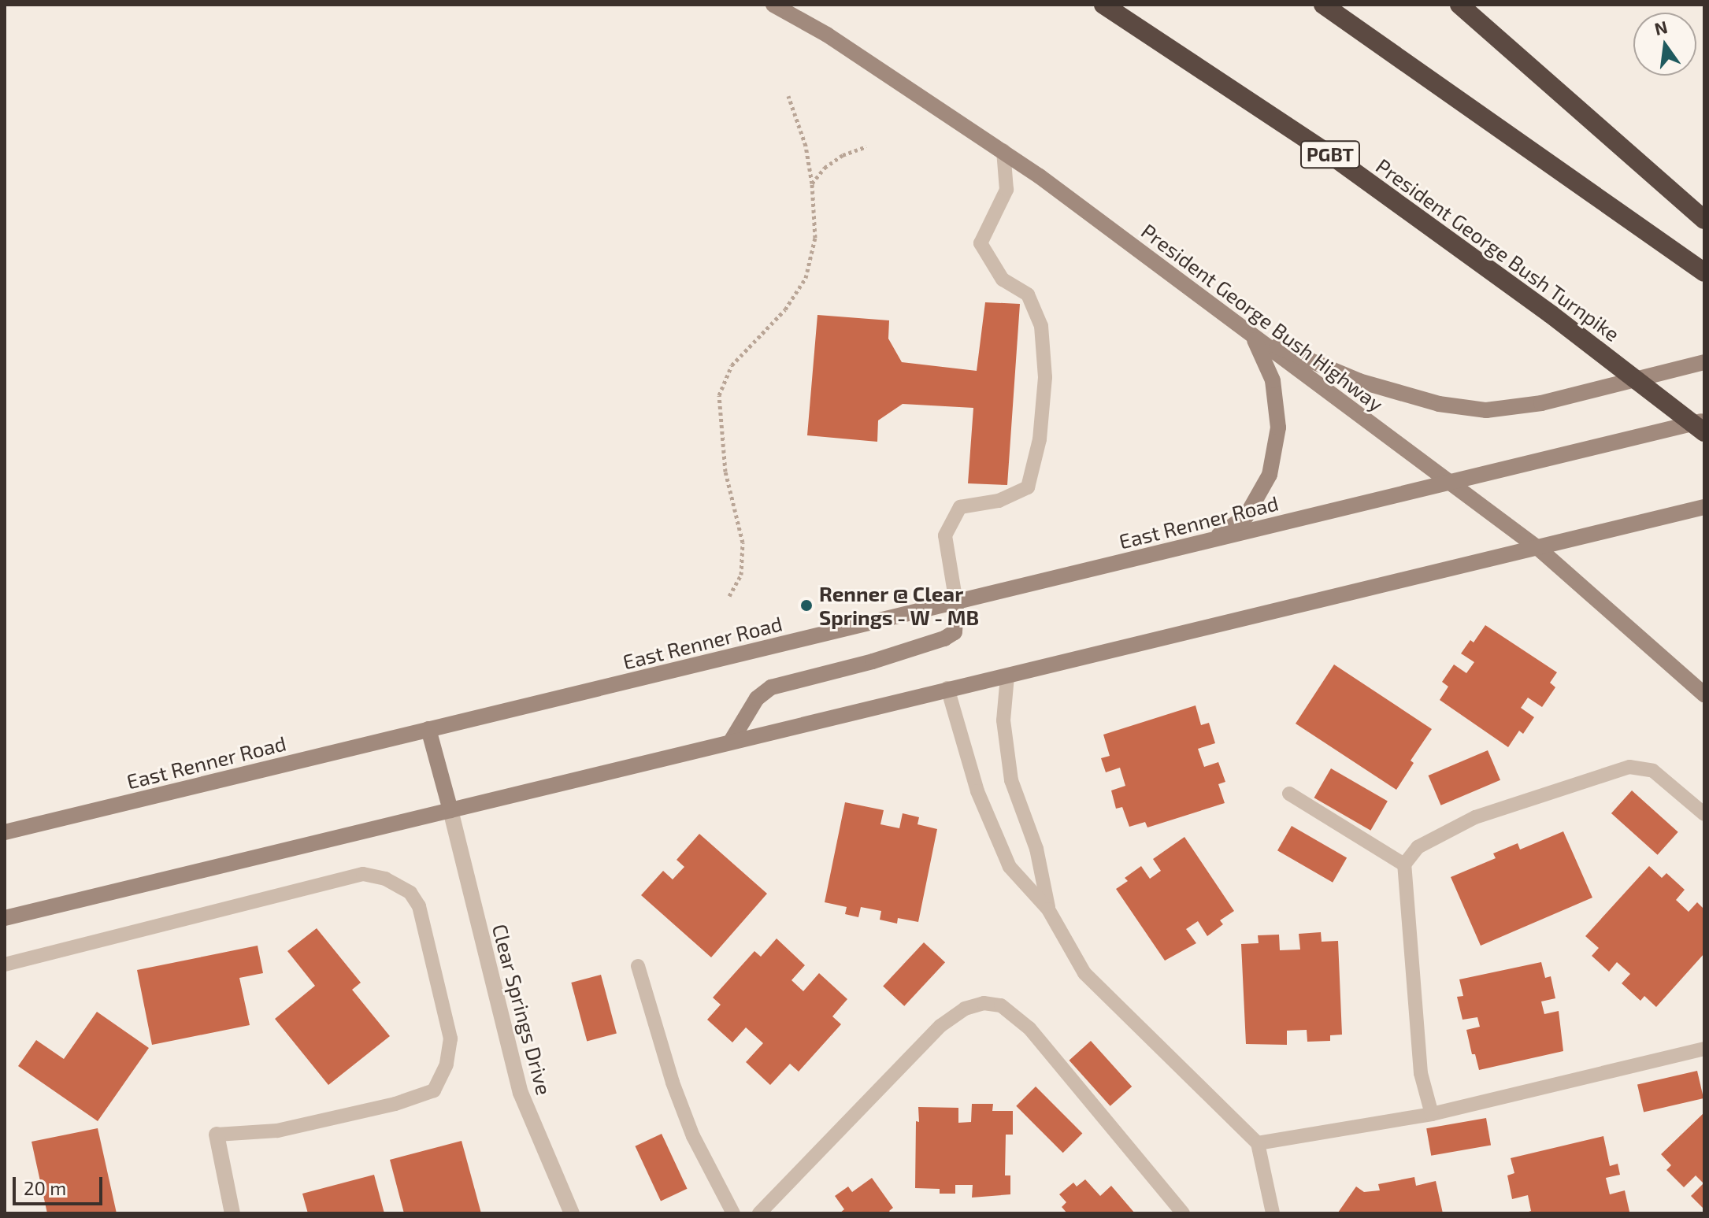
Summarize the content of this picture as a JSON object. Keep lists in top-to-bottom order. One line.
{"streets":{"highway":["PGBT","President George Bush Turnpike"],"main road":["President George Bush Highway","East Renner Road"],"street":["Clear Springs Drive"]},"crossings":[["President George Bush Highway","East Renner Road"]],"places":["Renner @ Clear Springs - W - MB"],"scale_bar":"20 m","north":"top"}
